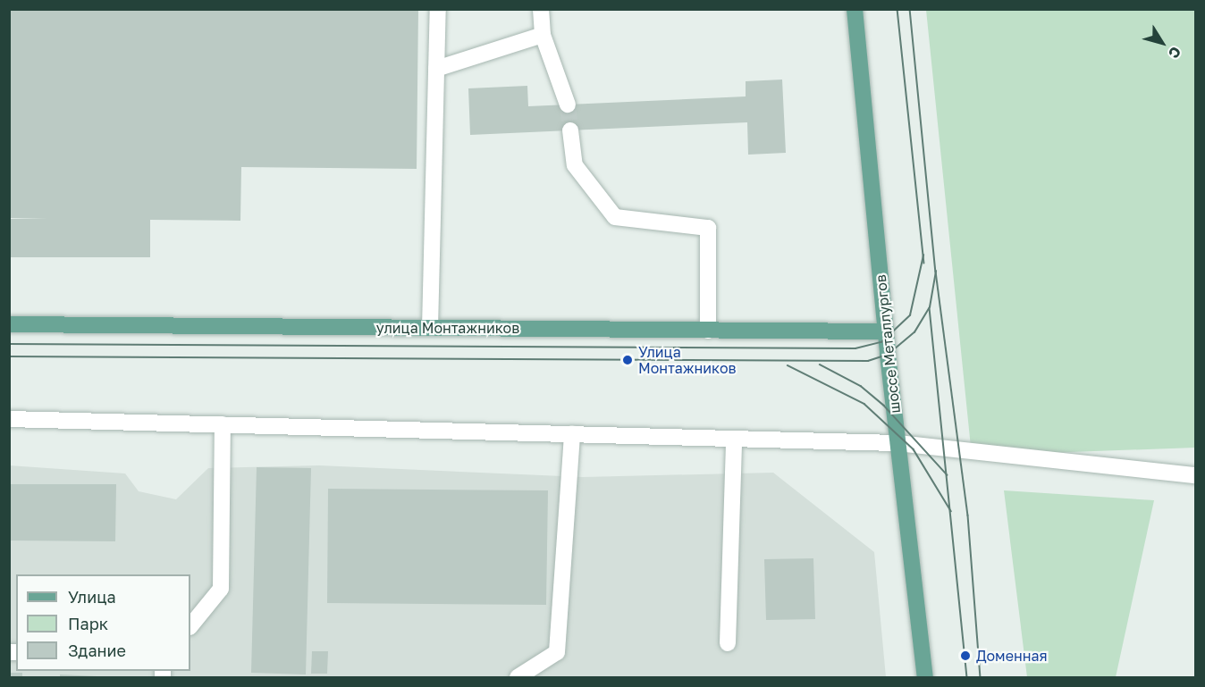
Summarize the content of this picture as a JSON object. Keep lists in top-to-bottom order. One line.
{"streets":{"main road":["улица Монтажников","шоссе Металлургов"]},"crossings":[["улица Монтажников","шоссе Металлургов"]],"places":["Улица Монтажников","Доменная"],"legend":["Улица","Парк","Здание"],"north":"bottom right"}
